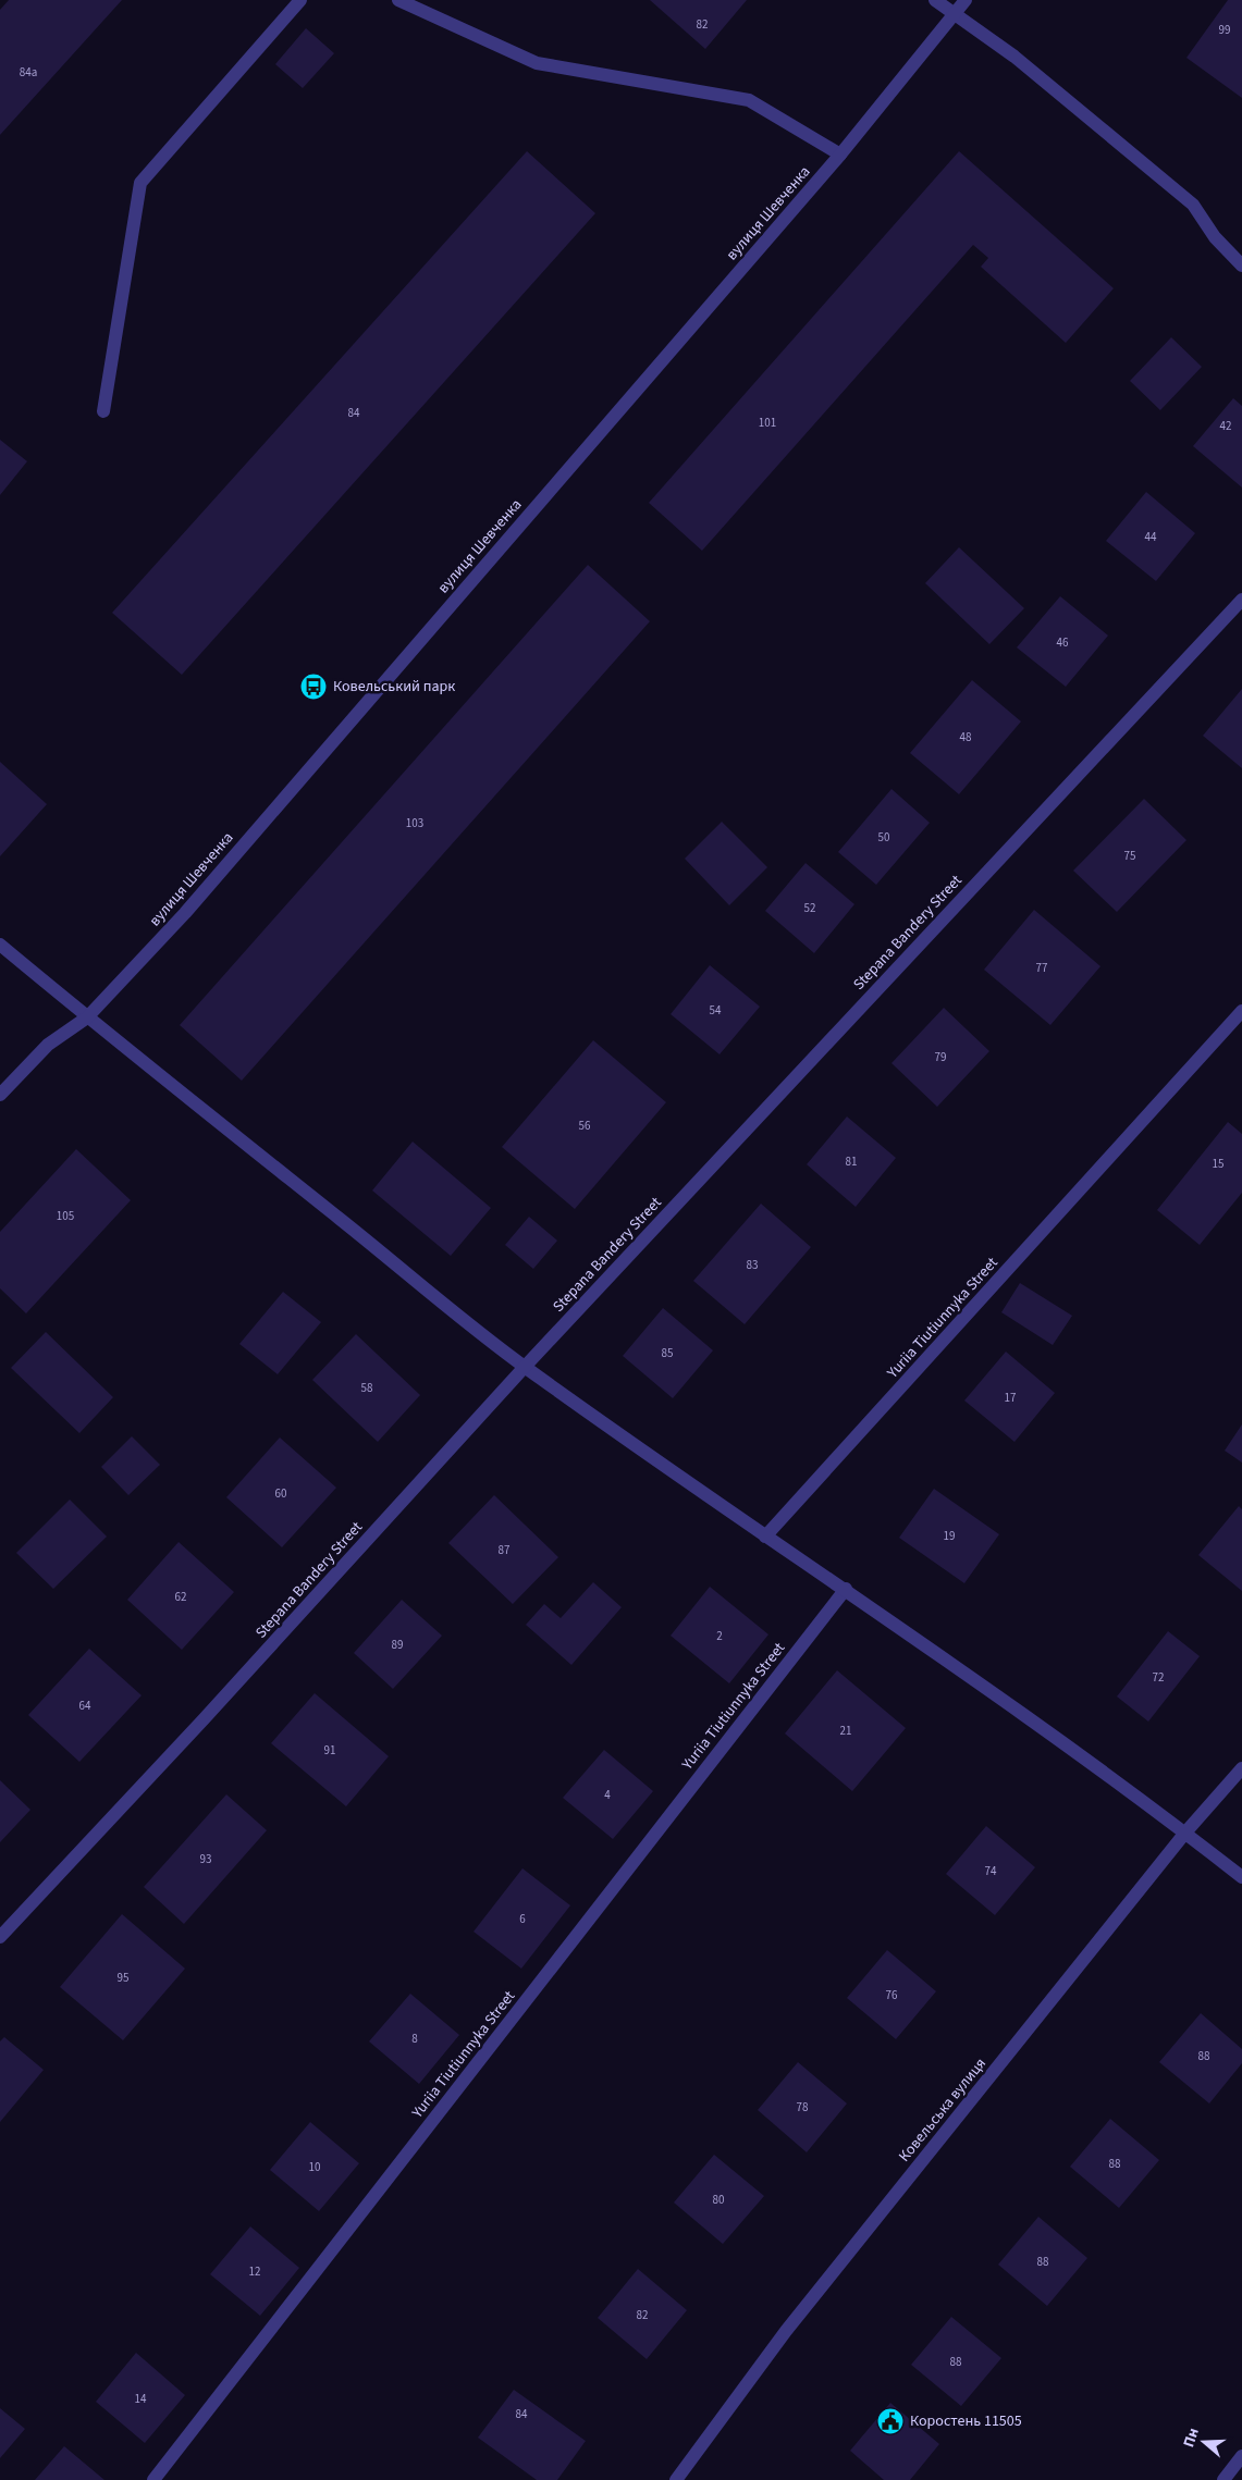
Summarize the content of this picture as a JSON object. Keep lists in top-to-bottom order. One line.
{"streets":{"street":["вулиця Шевченка","Stepana Bandery Street","Yuriia Tiutiunnyka Street","Ковельська вулиця"]},"places":{"bus stop":["Ковельський парк"],"public building":["Коростень 11505"]},"house_numbers":["82","99","84а","84","101","42","44","46","48","103","50","75","52","77","54","79","56","81","15","105","83","85","58","17","60","19","87","62","2","89","72","64","21","91","4","93","74","6","95","76","8","88","78","88","10","80","88","12","82","88","14","84"],"north":"left"}
